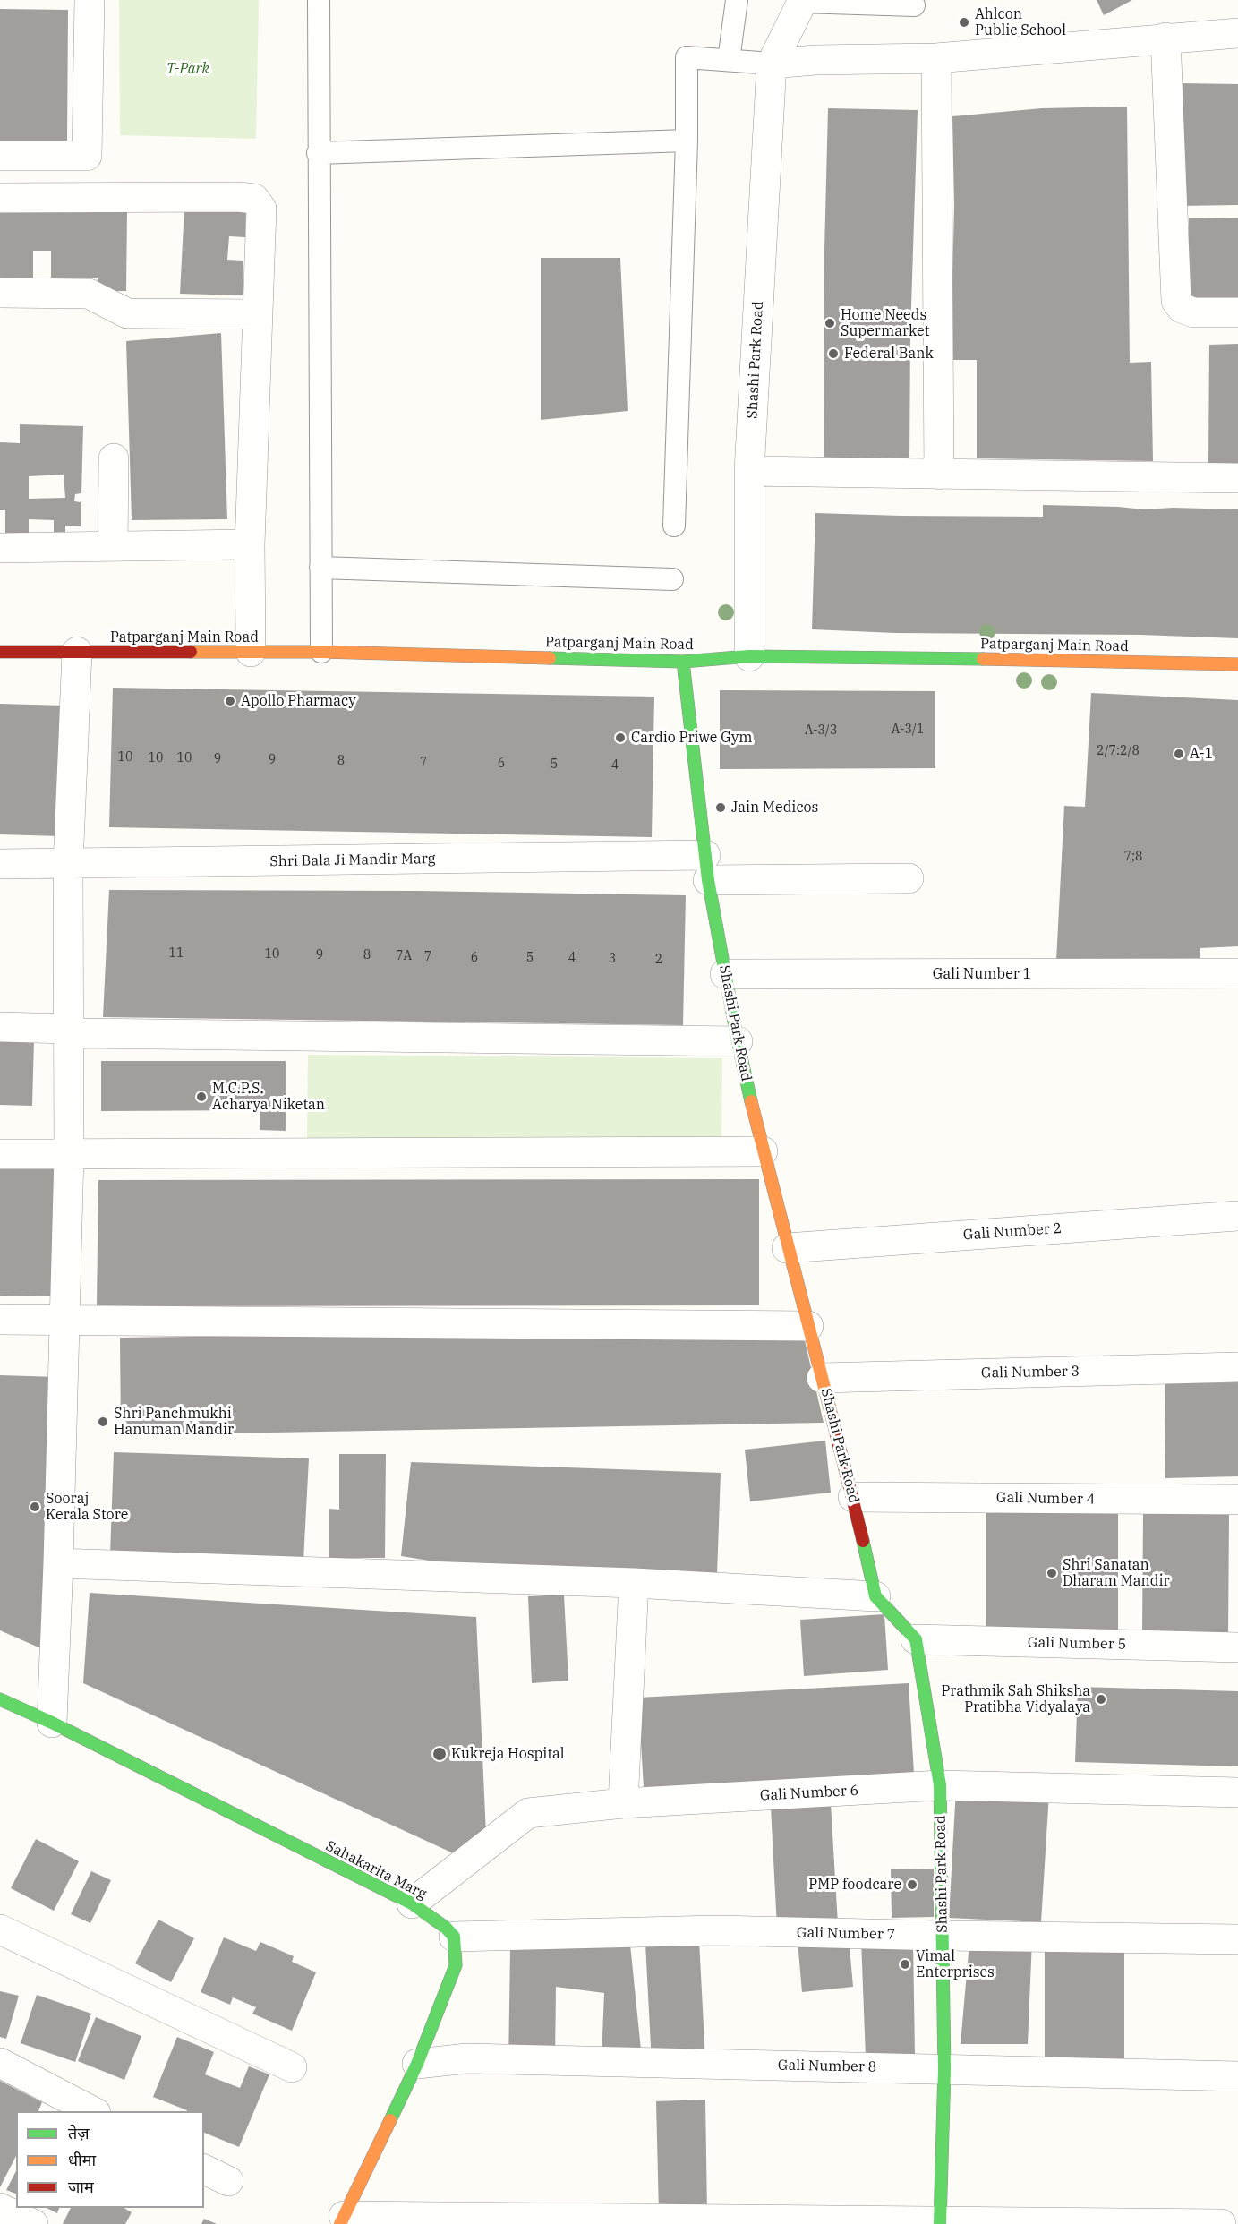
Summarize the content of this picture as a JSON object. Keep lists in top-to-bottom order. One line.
{"streets":{"street":["Shashi Park Road","Patparganj Main Road","Shri Bala Ji Mandir Marg","Gali Number 1","Gali Number 2","Gali Number 3","Gali Number 4","Gali Number 5","Gali Number 6","Sahakarita Marg","Gali Number 7","Gali Number 8"]},"crossings":[["Shashi Park Road","Patparganj Main Road"],["Shashi Park Road","Shri Bala Ji Mandir Marg"],["Shashi Park Road","Gali Number 1"],["Shashi Park Road","Gali Number 2"],["Shashi Park Road","Gali Number 3"],["Shashi Park Road","Gali Number 4"],["Shashi Park Road","Gali Number 5"],["Shashi Park Road","Gali Number 6"],["Shashi Park Road","Gali Number 7"],["Shashi Park Road","Gali Number 8"],["Gali Number 6","Sahakarita Marg"],["Sahakarita Marg","Gali Number 7"]],"parks":["T-Park"],"places":["Ahlcon Public School","Home Needs Supermarket","Federal Bank","Apollo Pharmacy","Cardio Priwe Gym","A-1","Jain Medicos","M.C.P.S. Acharya Niketan","Shri Panchmukhi Hanuman Mandir","Sooraj Kerala Store","Shri Sanatan Dharam Mandir","Prathmik Sah Shiksha Pratibha Vidyalaya","Kukreja Hospital","PMP foodcare","Vimal Enterprises"],"house_numbers":["A-3/1","A-3/3","2/7:2/8","10","10","10","9","9","8","7","6","5","4","7;8","11","10","9","8","7A","7","6","5","4","3","2"],"legend":["तेज़","धीमा","जाम"]}
